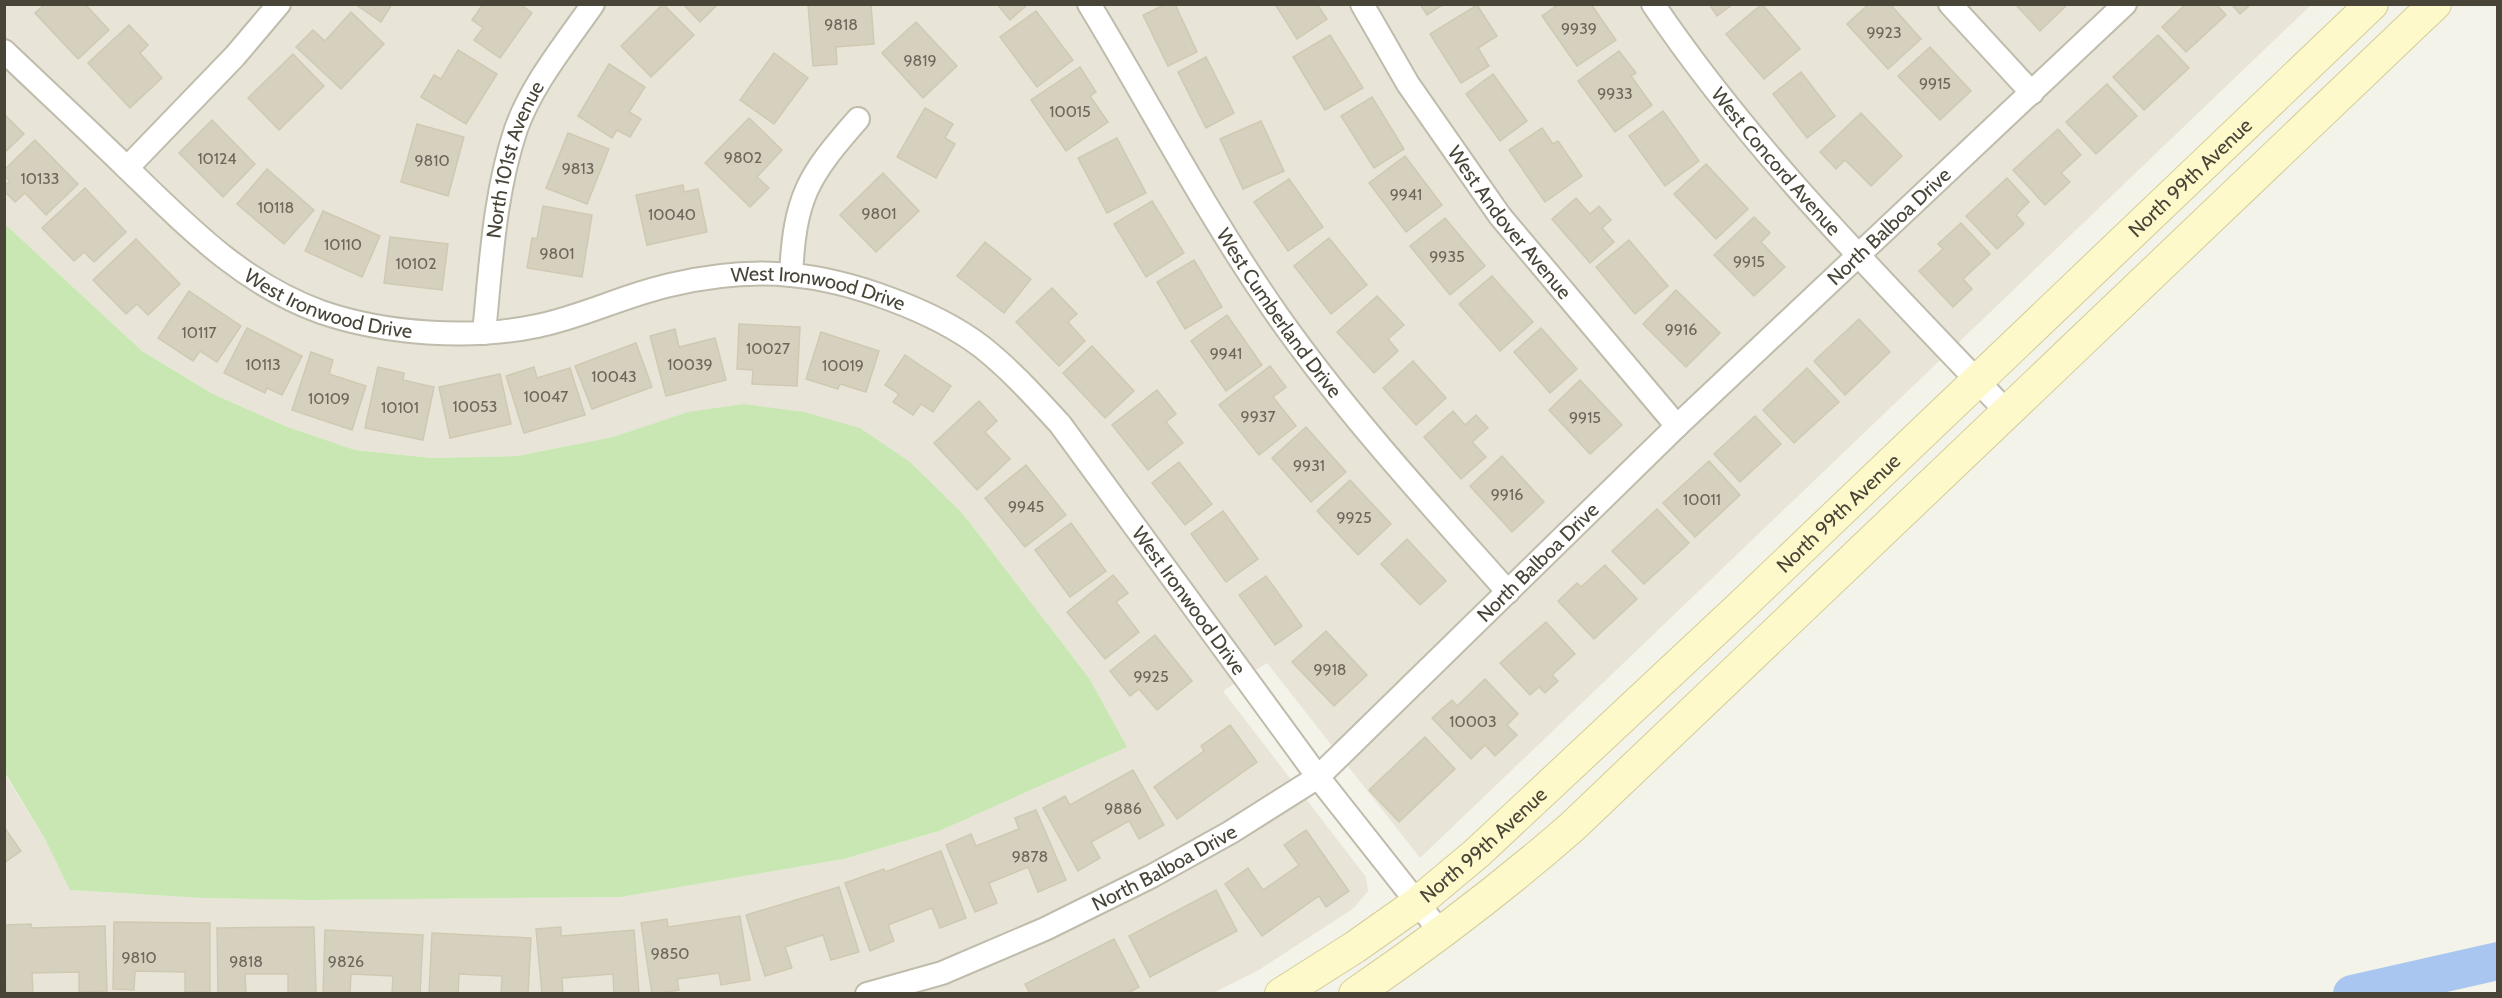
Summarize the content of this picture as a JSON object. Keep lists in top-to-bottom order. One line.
{"streets":{"main road":["North 99th Avenue"],"street":["North 101st Avenue","West Concord Avenue","West Andover Avenue","North Balboa Drive","West Ironwood Drive","West Cumberland Drive"]},"crossings":[["North 101st Avenue","West Ironwood Drive"],["West Concord Avenue","North 99th Avenue"],["West Concord Avenue","North Balboa Drive"],["North 99th Avenue","West Ironwood Drive"],["West Andover Avenue","North Balboa Drive"],["North Balboa Drive","West Ironwood Drive"],["North Balboa Drive","West Cumberland Drive"]],"house_numbers":["9818","9939","9923","9819","9915","9933","10015","9802","10124","9810","9813","10133","9941","10118","9801","10040","10110","9801","9935","9915","10102","9916","10117","10027","9941","10113","10039","10019","10043","10047","10109","10053","10101","9937","9915","9931","9916","10011","9945","9925","9918","9925","10003","9886","9878","9850","9810","9818","9826"]}
